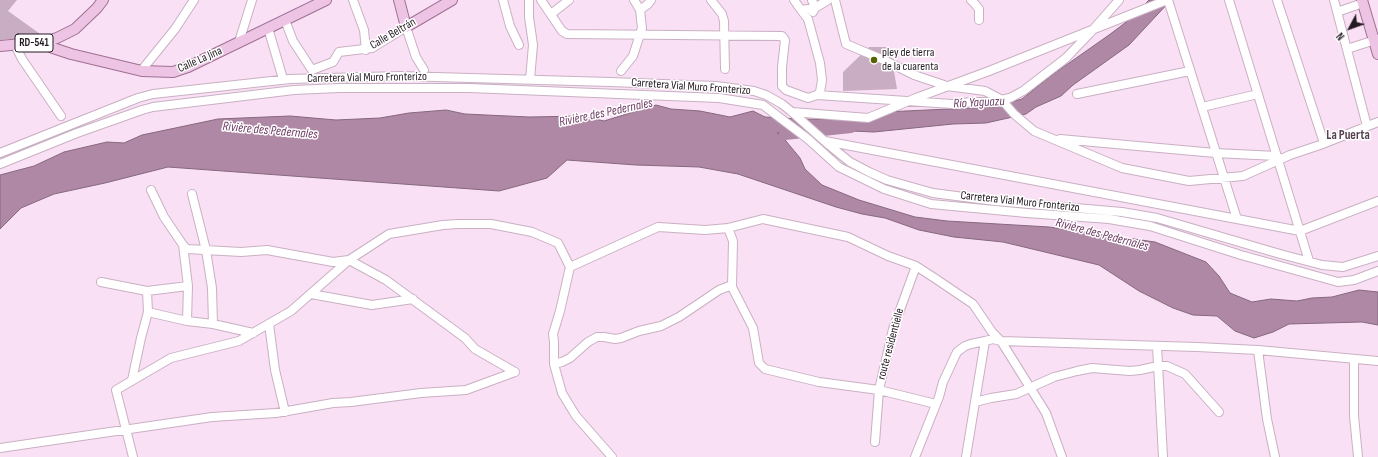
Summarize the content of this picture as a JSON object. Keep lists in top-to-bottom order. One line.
{"streets":{"main road":["Calle Beltrán","RD-541","Calle La Jina"],"street":["Carretera Vial Muro Fronterizo","route residentielle"]},"crossings":[["Calle Beltrán","Calle La Jina"],["RD-541","Calle La Jina"]],"districts":["La Puerta"],"water":["Río Yaguazu","Rivière des Pedernales"],"places":["pley de tierra de la cuarenta"],"north":"bottom left"}
